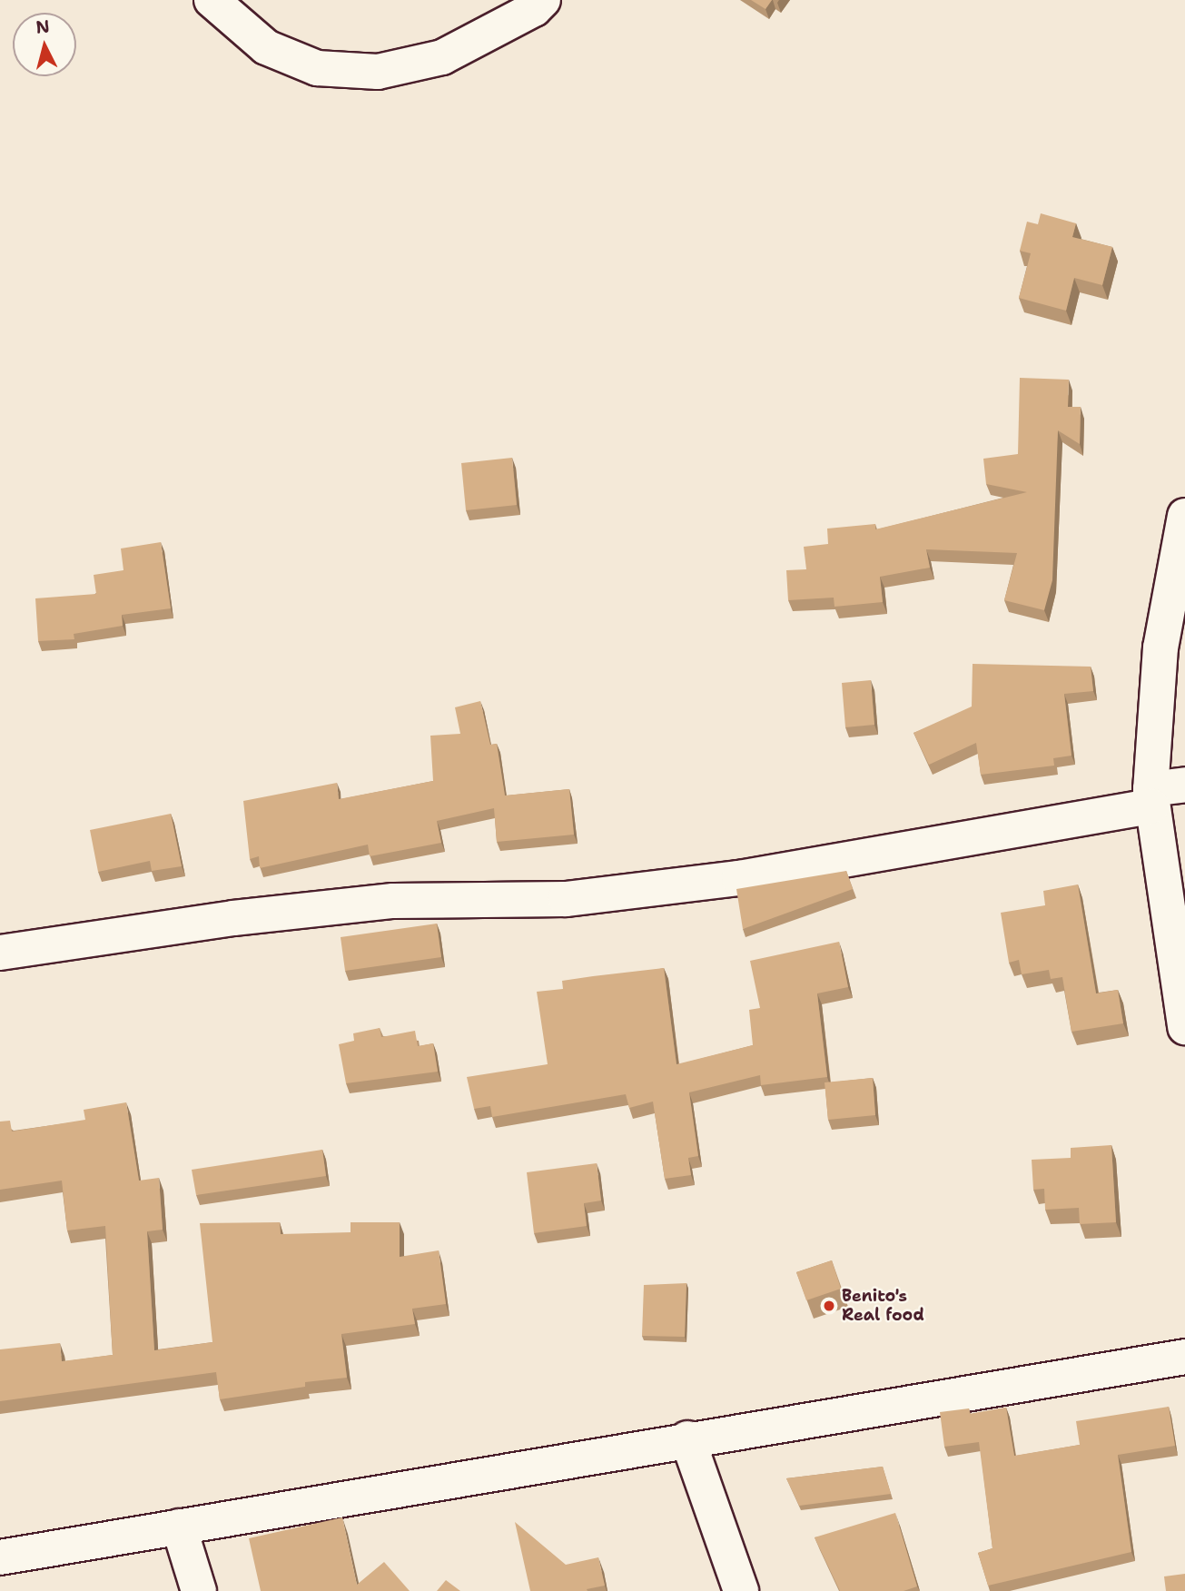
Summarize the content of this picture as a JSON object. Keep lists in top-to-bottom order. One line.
{"places":["Benito's Real food"],"north":"top"}
